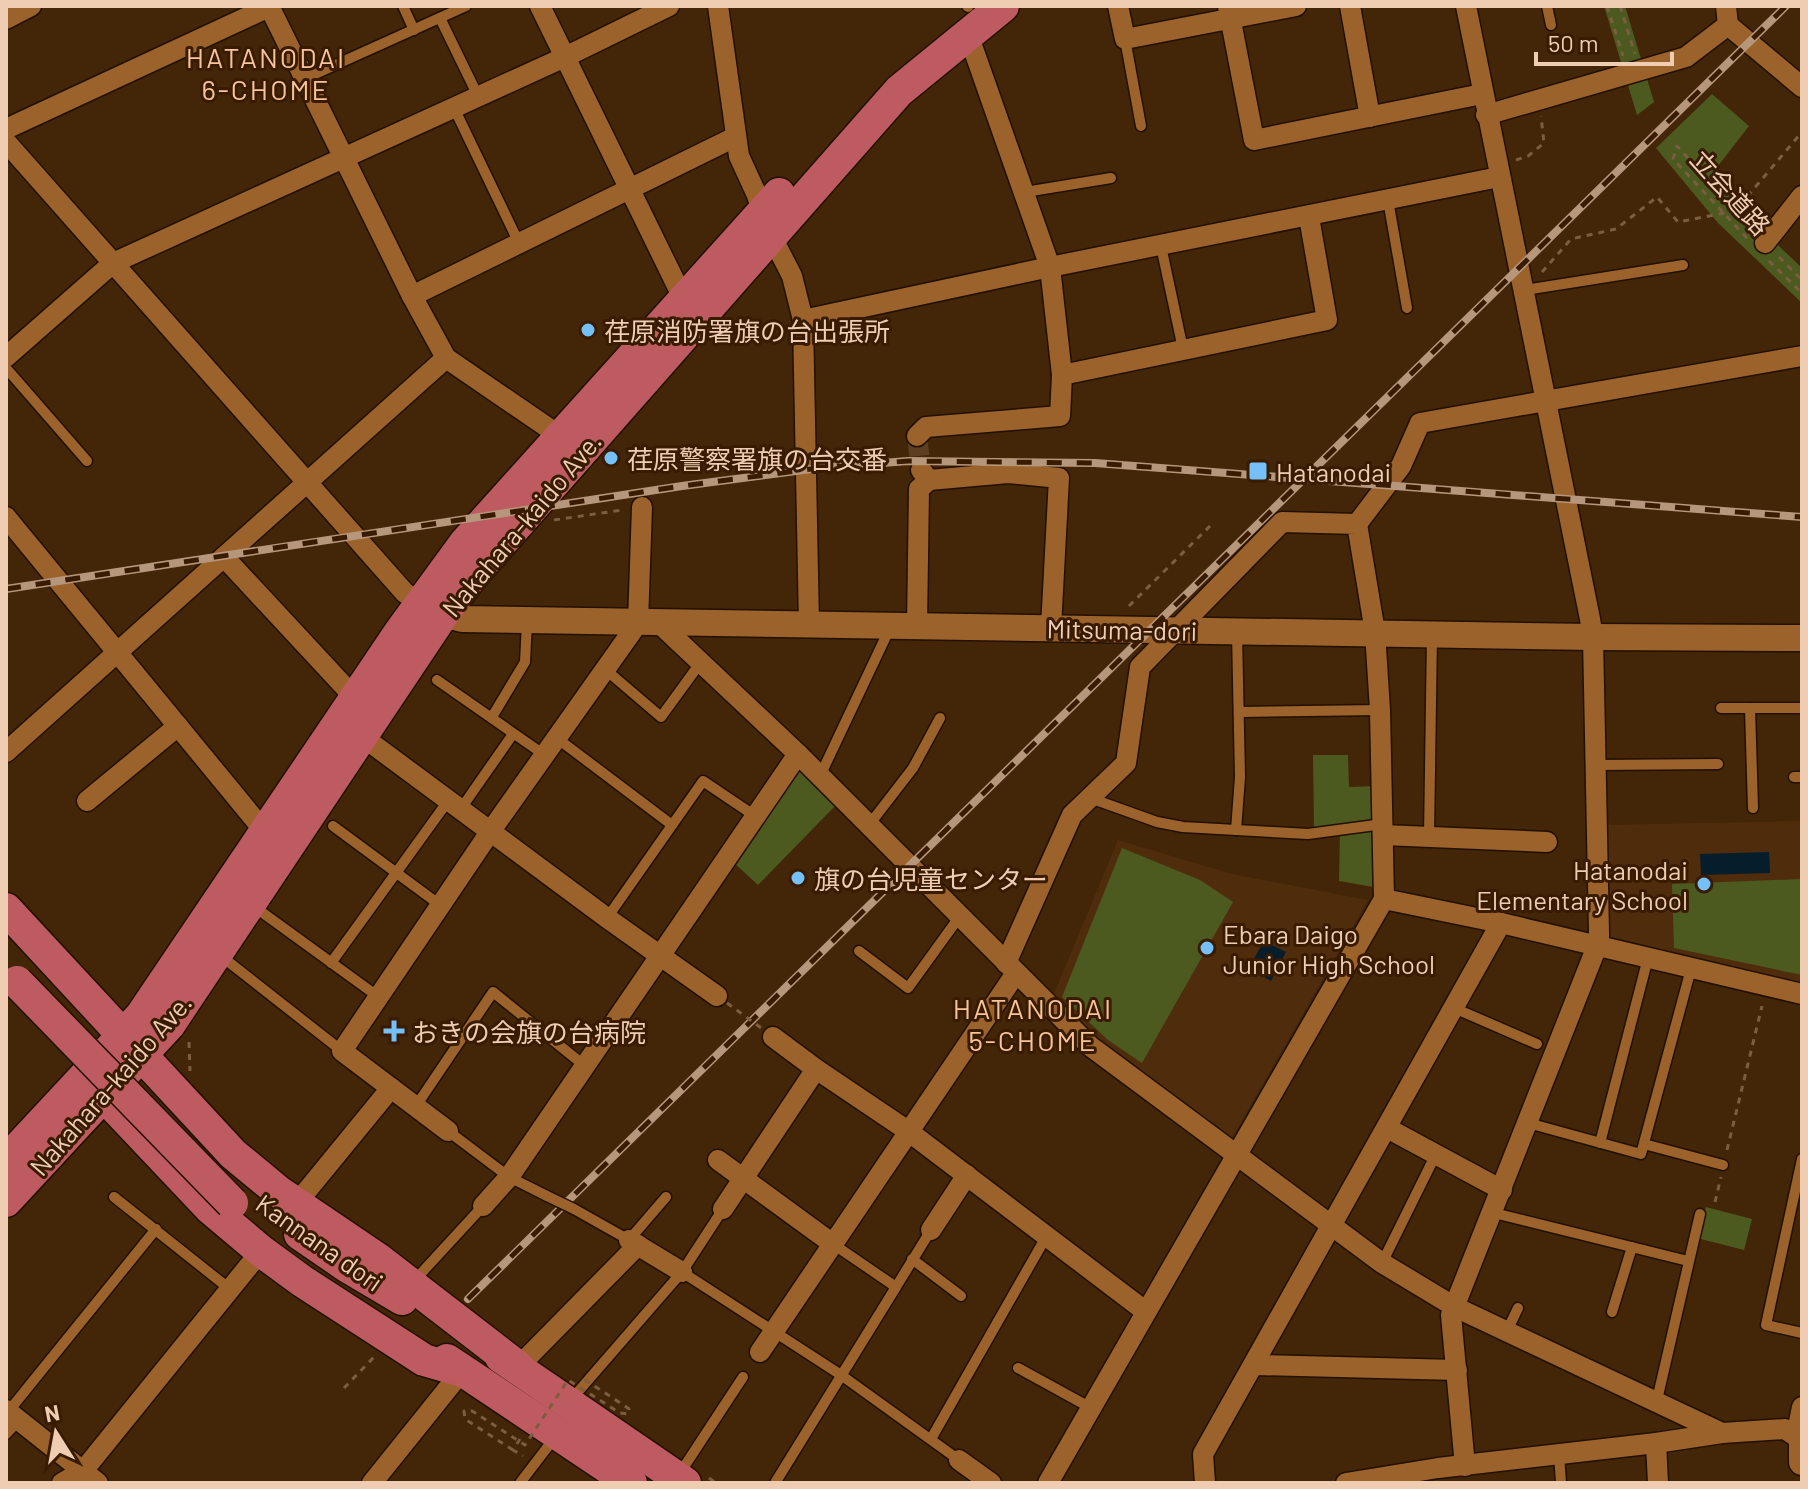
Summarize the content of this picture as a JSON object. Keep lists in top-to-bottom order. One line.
{"streets":{"main road":["Nakahara-kaido Ave.","Kannana dori"],"street":["Mitsuma-dori"],"path":["立会道路"]},"crossings":[["Nakahara-kaido Ave.","Mitsuma-dori"]],"districts":["HATANODAI 6-CHOME","HATANODAI 5-CHOME"],"places":{"other":["荏原消防署旗の台出張所","荏原警察署旗の台交番","旗の台児童センター","Hatanodai Elementary School","Ebara Daigo Junior High School"],"transit":["Hatanodai"],"health":["おきの会旗の台病院"]},"scale_bar":"50 m","north":"top"}
